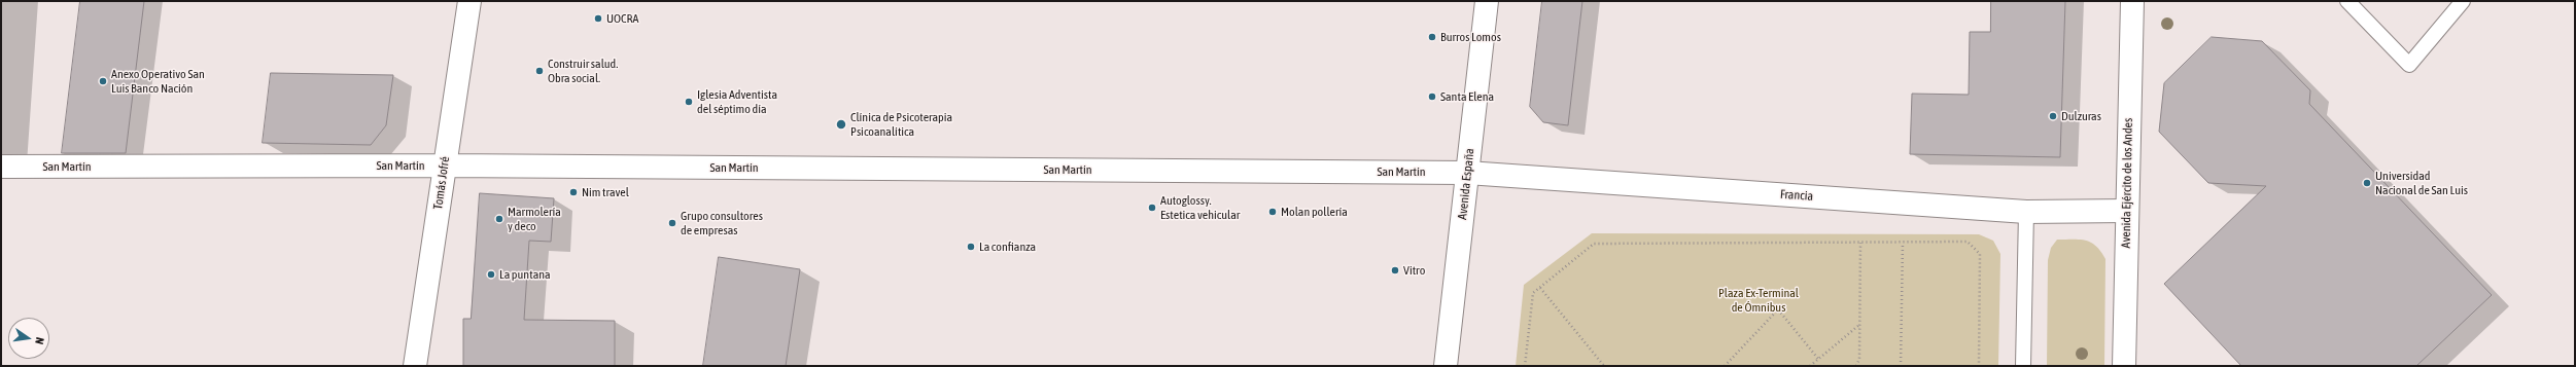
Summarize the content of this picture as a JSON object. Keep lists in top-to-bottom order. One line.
{"streets":{"street":["San Martín","Tomás Jofré","Avenida Ejército de los Andes","Avenida España","Francia"]},"crossings":[["San Martín","Tomás Jofré"],["San Martín","Avenida España"],["San Martín","Francia"],["Avenida Ejército de los Andes","Francia"],["Avenida España","Francia"]],"parks":["Plaza Ex-Terminal de Ómnibus"],"places":["UOCRA","Burros Lomos","Construir salud. Obra social.","Anexo Operativo San Luis Banco Nación","Santa Elena","Iglesia Adventista del séptimo día","Dulzuras","Clínica de Psicoterapia Psicoanalítica","Universidad Nacional de San Luis","Nim travel","Autoglossy. Estetica vehicular","Molan pollería","Marmolería y deco","Grupo consultores de empresas","La confianza","Vitro","La puntana"],"north":"right"}
